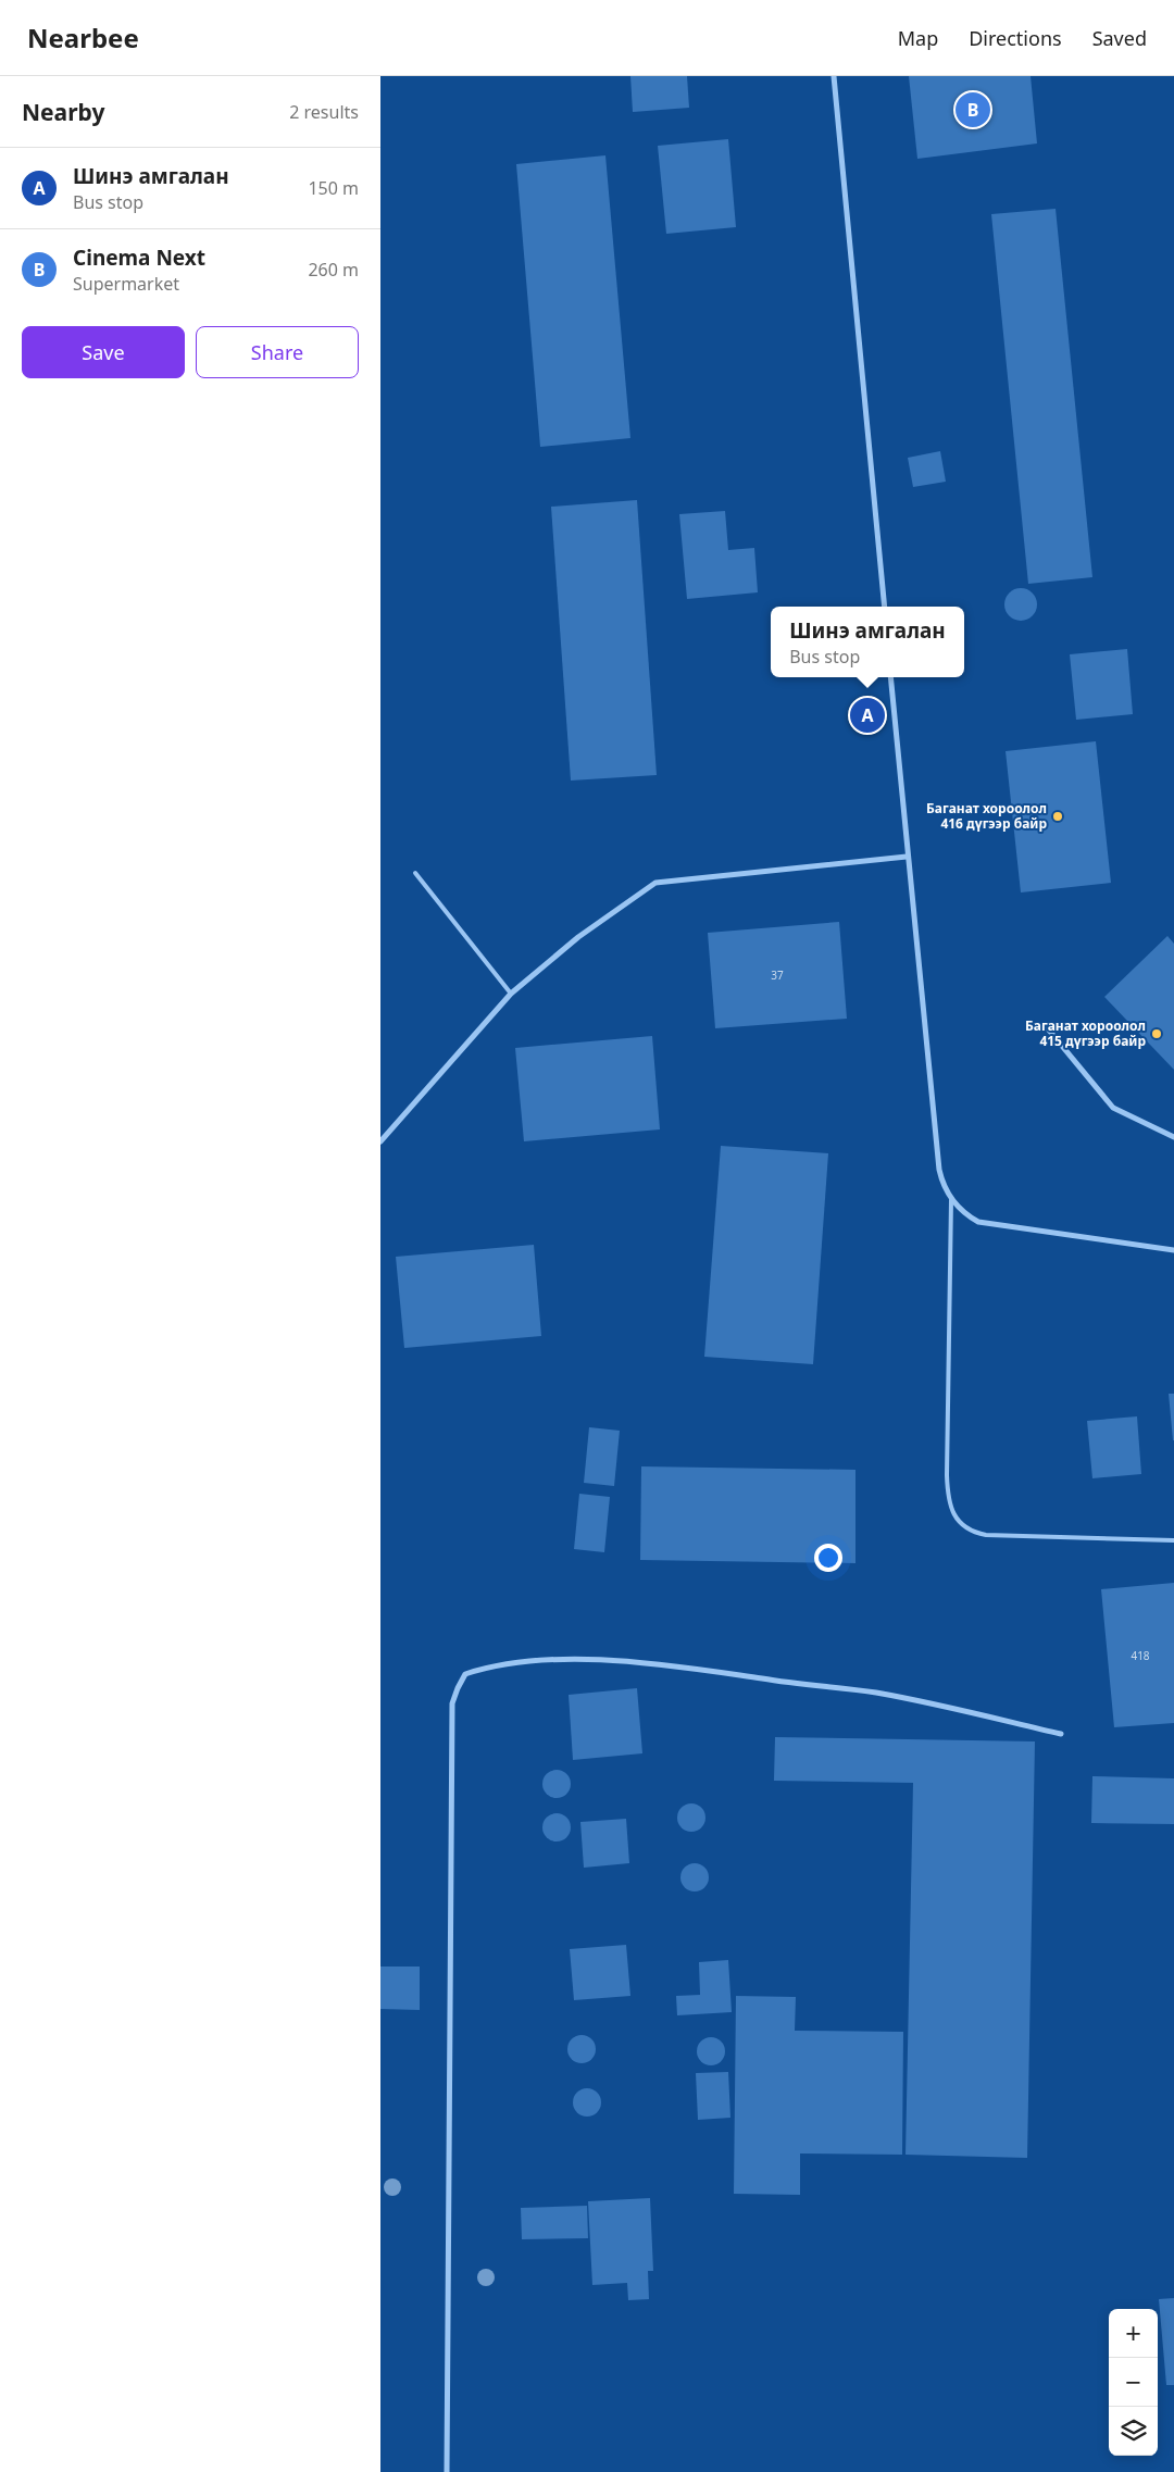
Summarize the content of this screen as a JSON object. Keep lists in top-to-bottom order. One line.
{"places":["Баганат хороолол 416 дүгээр байр","Баганат хороолол 415 дүгээр байр"],"house_numbers":["37","418"],"page":{"header":"Nearbee","nav":["Map","Directions","Saved"],"heading":["Nearby","2 results"],"pins":["B","A"],"list":[{"mark":"A","name":"Шинэ амгалан","note":"Bus stop","value":"150 m"},{"mark":"B","name":"Cinema Next","note":"Supermarket","value":"260 m"}],"buttons":["Save","Share"],"popup":["Шинэ амгалан","Bus stop"],"map_buttons":["+","−"]}}
